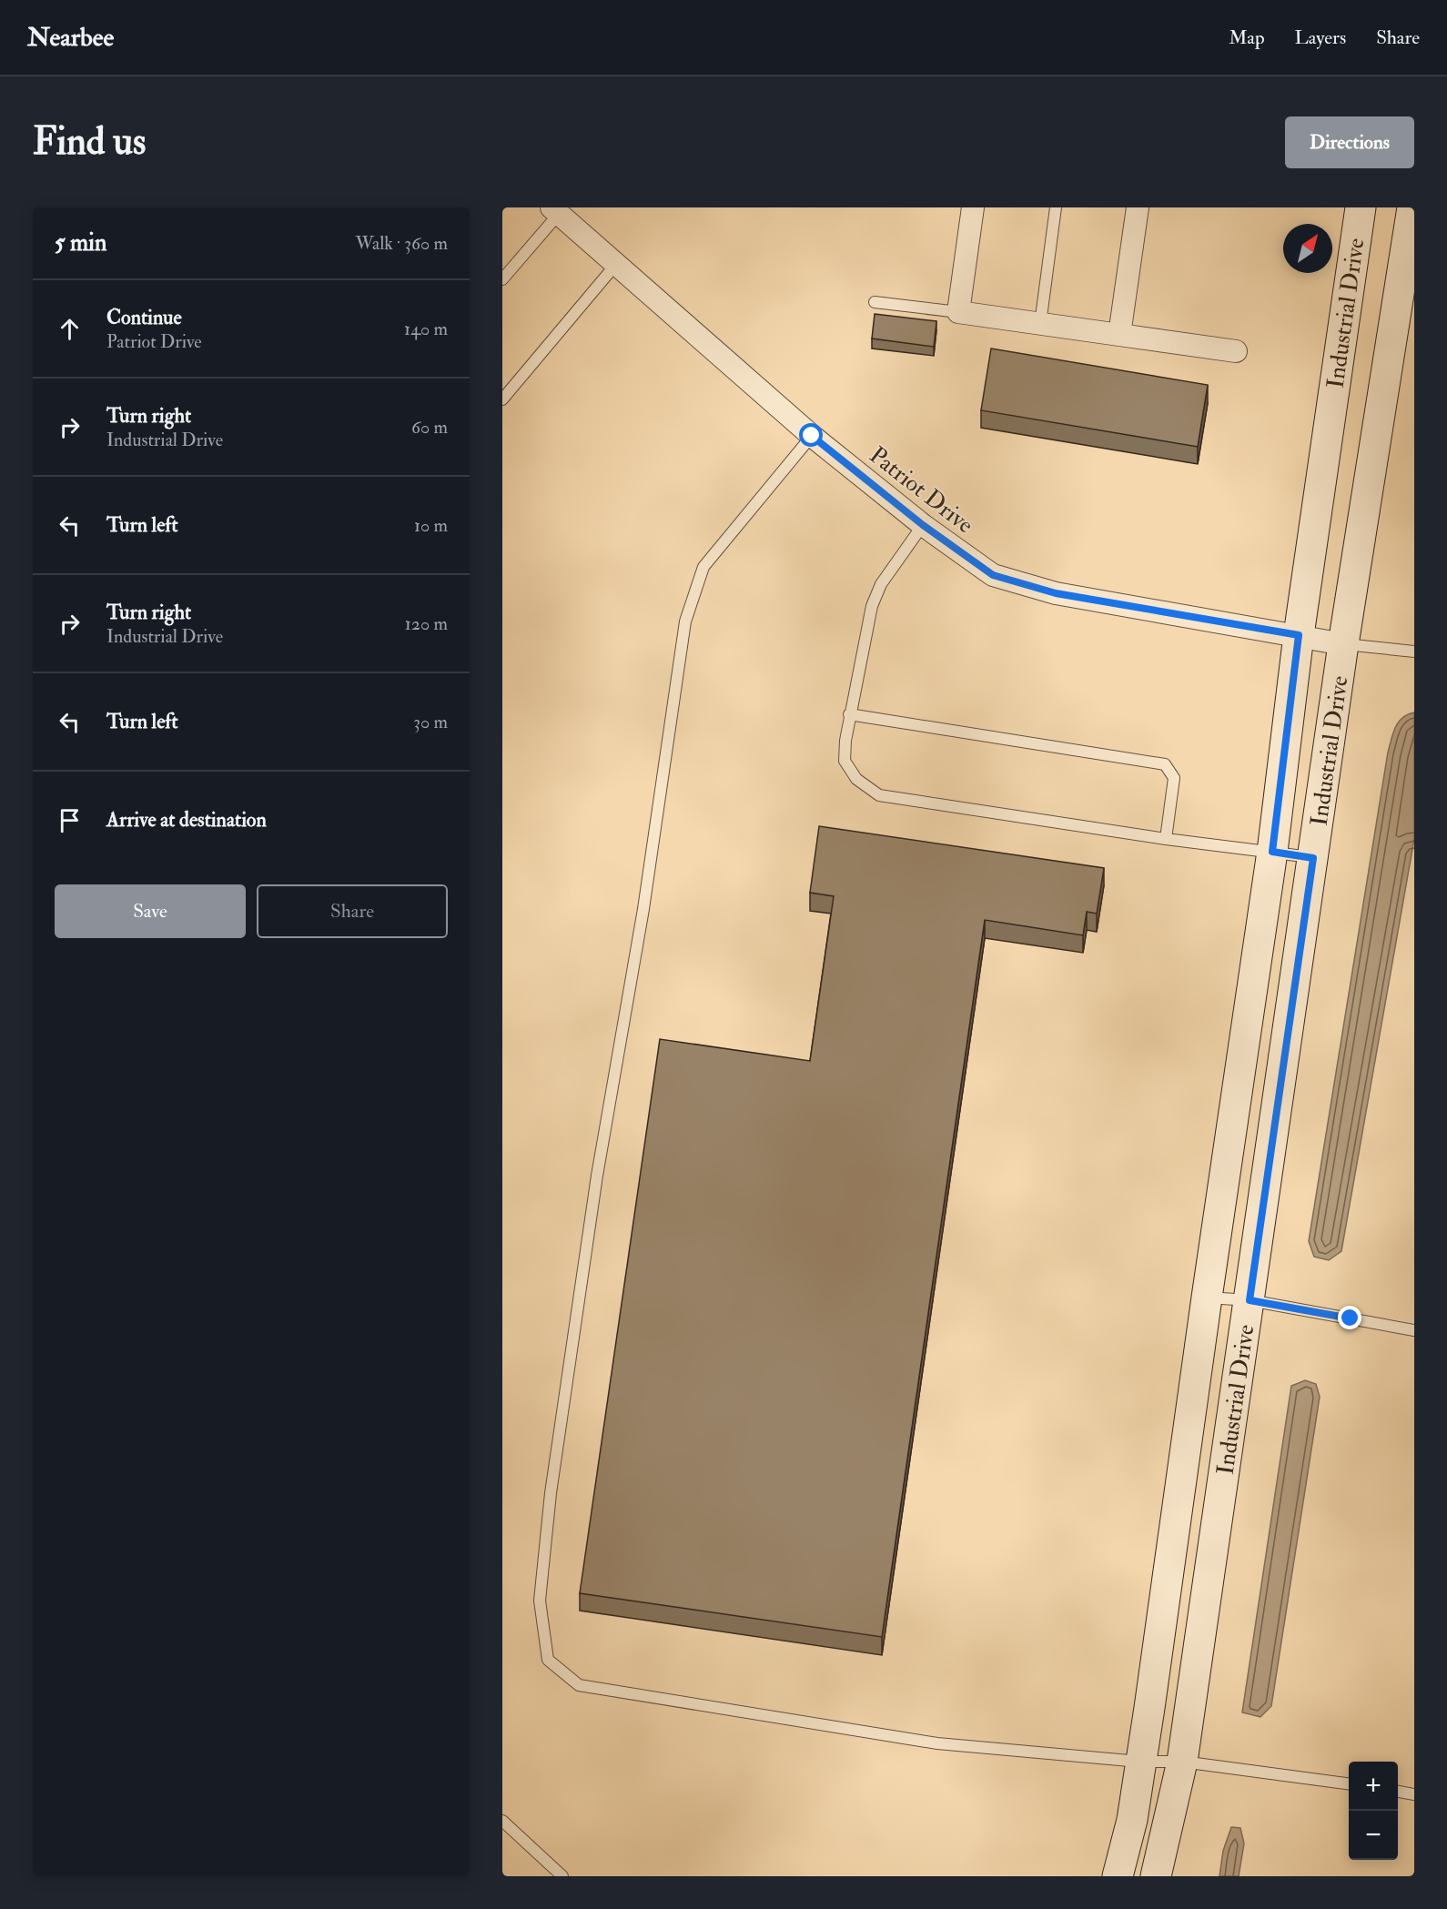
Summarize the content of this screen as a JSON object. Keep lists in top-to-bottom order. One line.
{"streets":{"street":["Industrial Drive","Patriot Drive"]},"crossings":[["Industrial Drive","Patriot Drive"]],"north":"top right","page":{"header":"Nearbee","nav":["Map","Layers","Share"],"buttons":["Directions",["Save","Share"]],"title":"Find us","heading":["5 min","Walk · 360 m"],"list":[["Continue","Patriot Drive","140 m"],["Turn right","Industrial Drive","60 m"],["Turn left","10 m"],["Turn right","Industrial Drive","120 m"],["Turn left","30 m"],"Arrive at destination"],"map_buttons":["+","−"]}}
